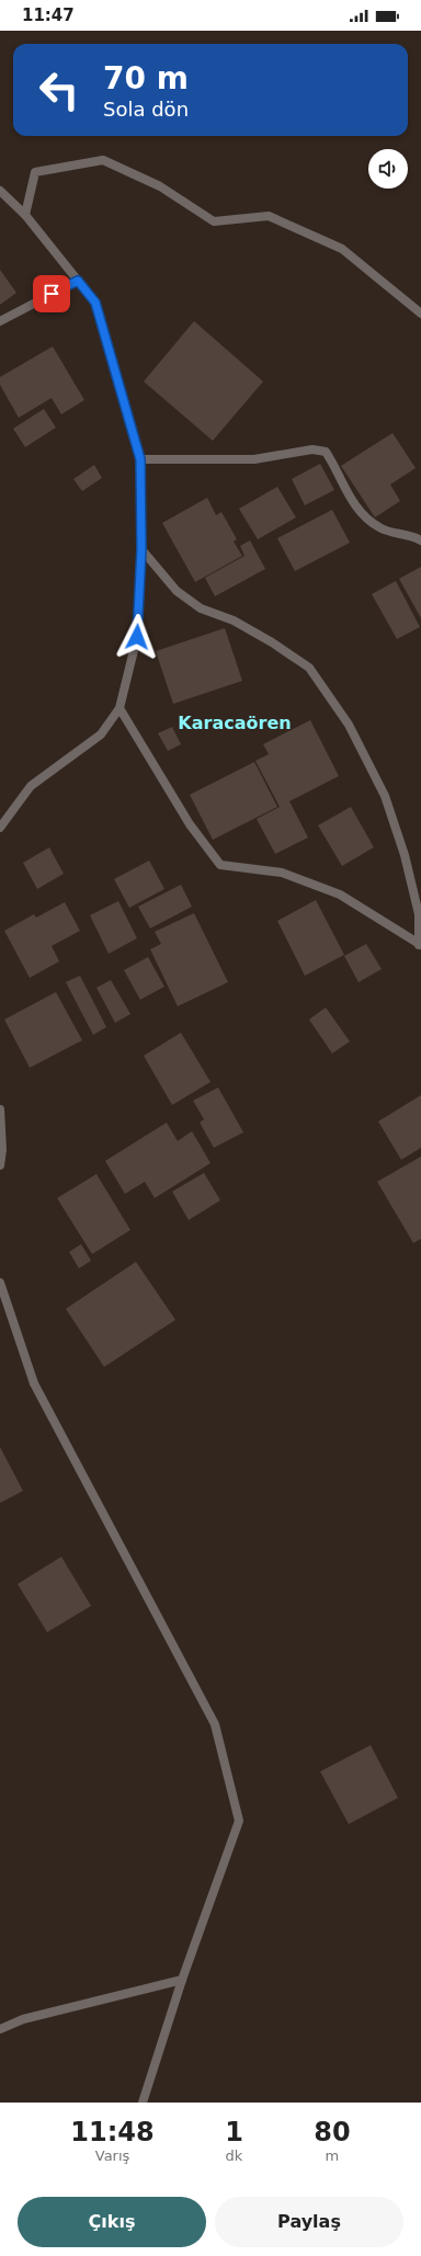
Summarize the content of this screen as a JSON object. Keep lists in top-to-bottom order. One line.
{"districts":["Karacaören"],"page":{"status":"11:47","turn":["70 m","Sola dön"],"eta":["11:48","Varış","1","dk","80","m"],"buttons":["Çıkış","Paylaş"]}}
